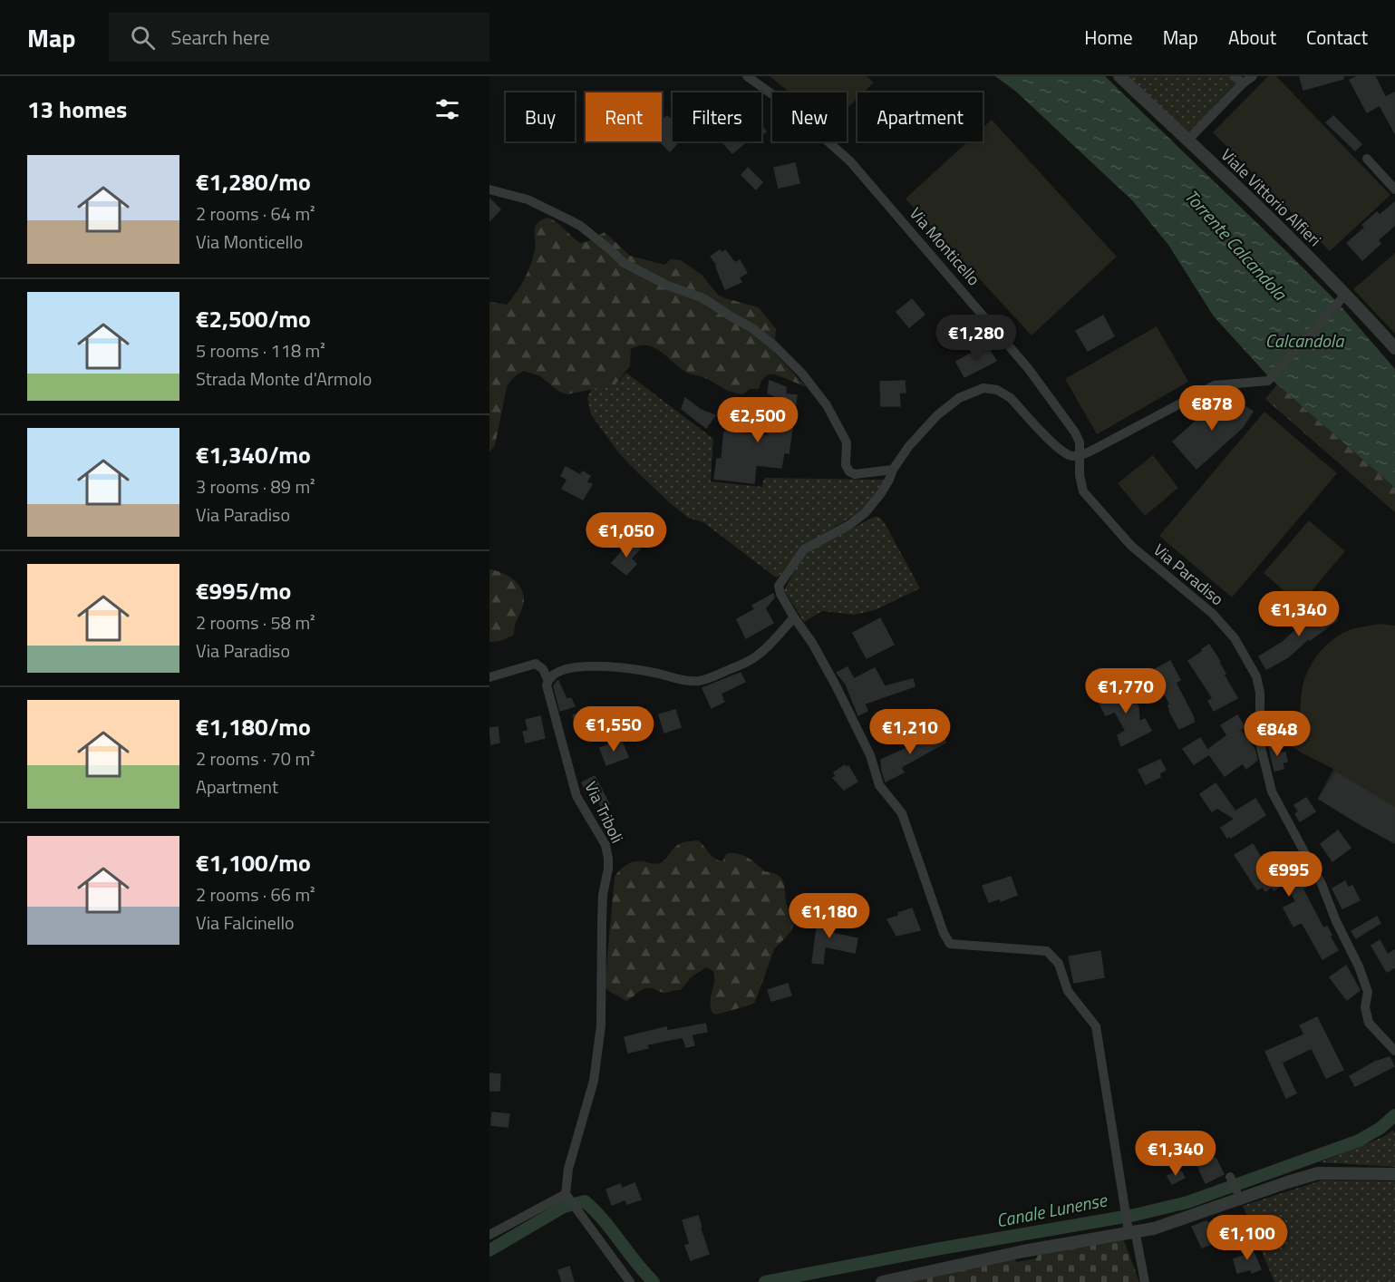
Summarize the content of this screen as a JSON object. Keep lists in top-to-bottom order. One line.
{"streets":{"street":["Viale Vittorio Alfieri","Via Monticello","Via Paradiso","Via Triboli"]},"crossings":[["Via Monticello","Via Paradiso"]],"water":["Torrente Calcandola","Calcandola","Canale Lunense"],"page":{"header":"Map","search":"Search here","nav":["Home","Map","About","Contact"],"heading":"13 homes","chip":["Buy","Rent","Filters","New","Apartment"],"list":[{"name":"€1,280/mo","note":"2 rooms · 64 m² · Via Monticello"},{"name":"€2,500/mo","note":"5 rooms · 118 m² · Strada Monte d'Armolo"},{"name":"€1,340/mo","note":"3 rooms · 89 m² · Via Paradiso"},{"name":"€995/mo","note":"2 rooms · 58 m² · Via Paradiso"},{"name":"€1,180/mo","note":"2 rooms · 70 m² · Apartment"},{"name":"€1,100/mo","note":"2 rooms · 66 m² · Via Falcinello"}],"price":["€1,280","€878","€2,500","€1,050","€1,340","€1,770","€1,550","€1,210","€848","€995","€1,180","€1,340","€1,100"]}}
